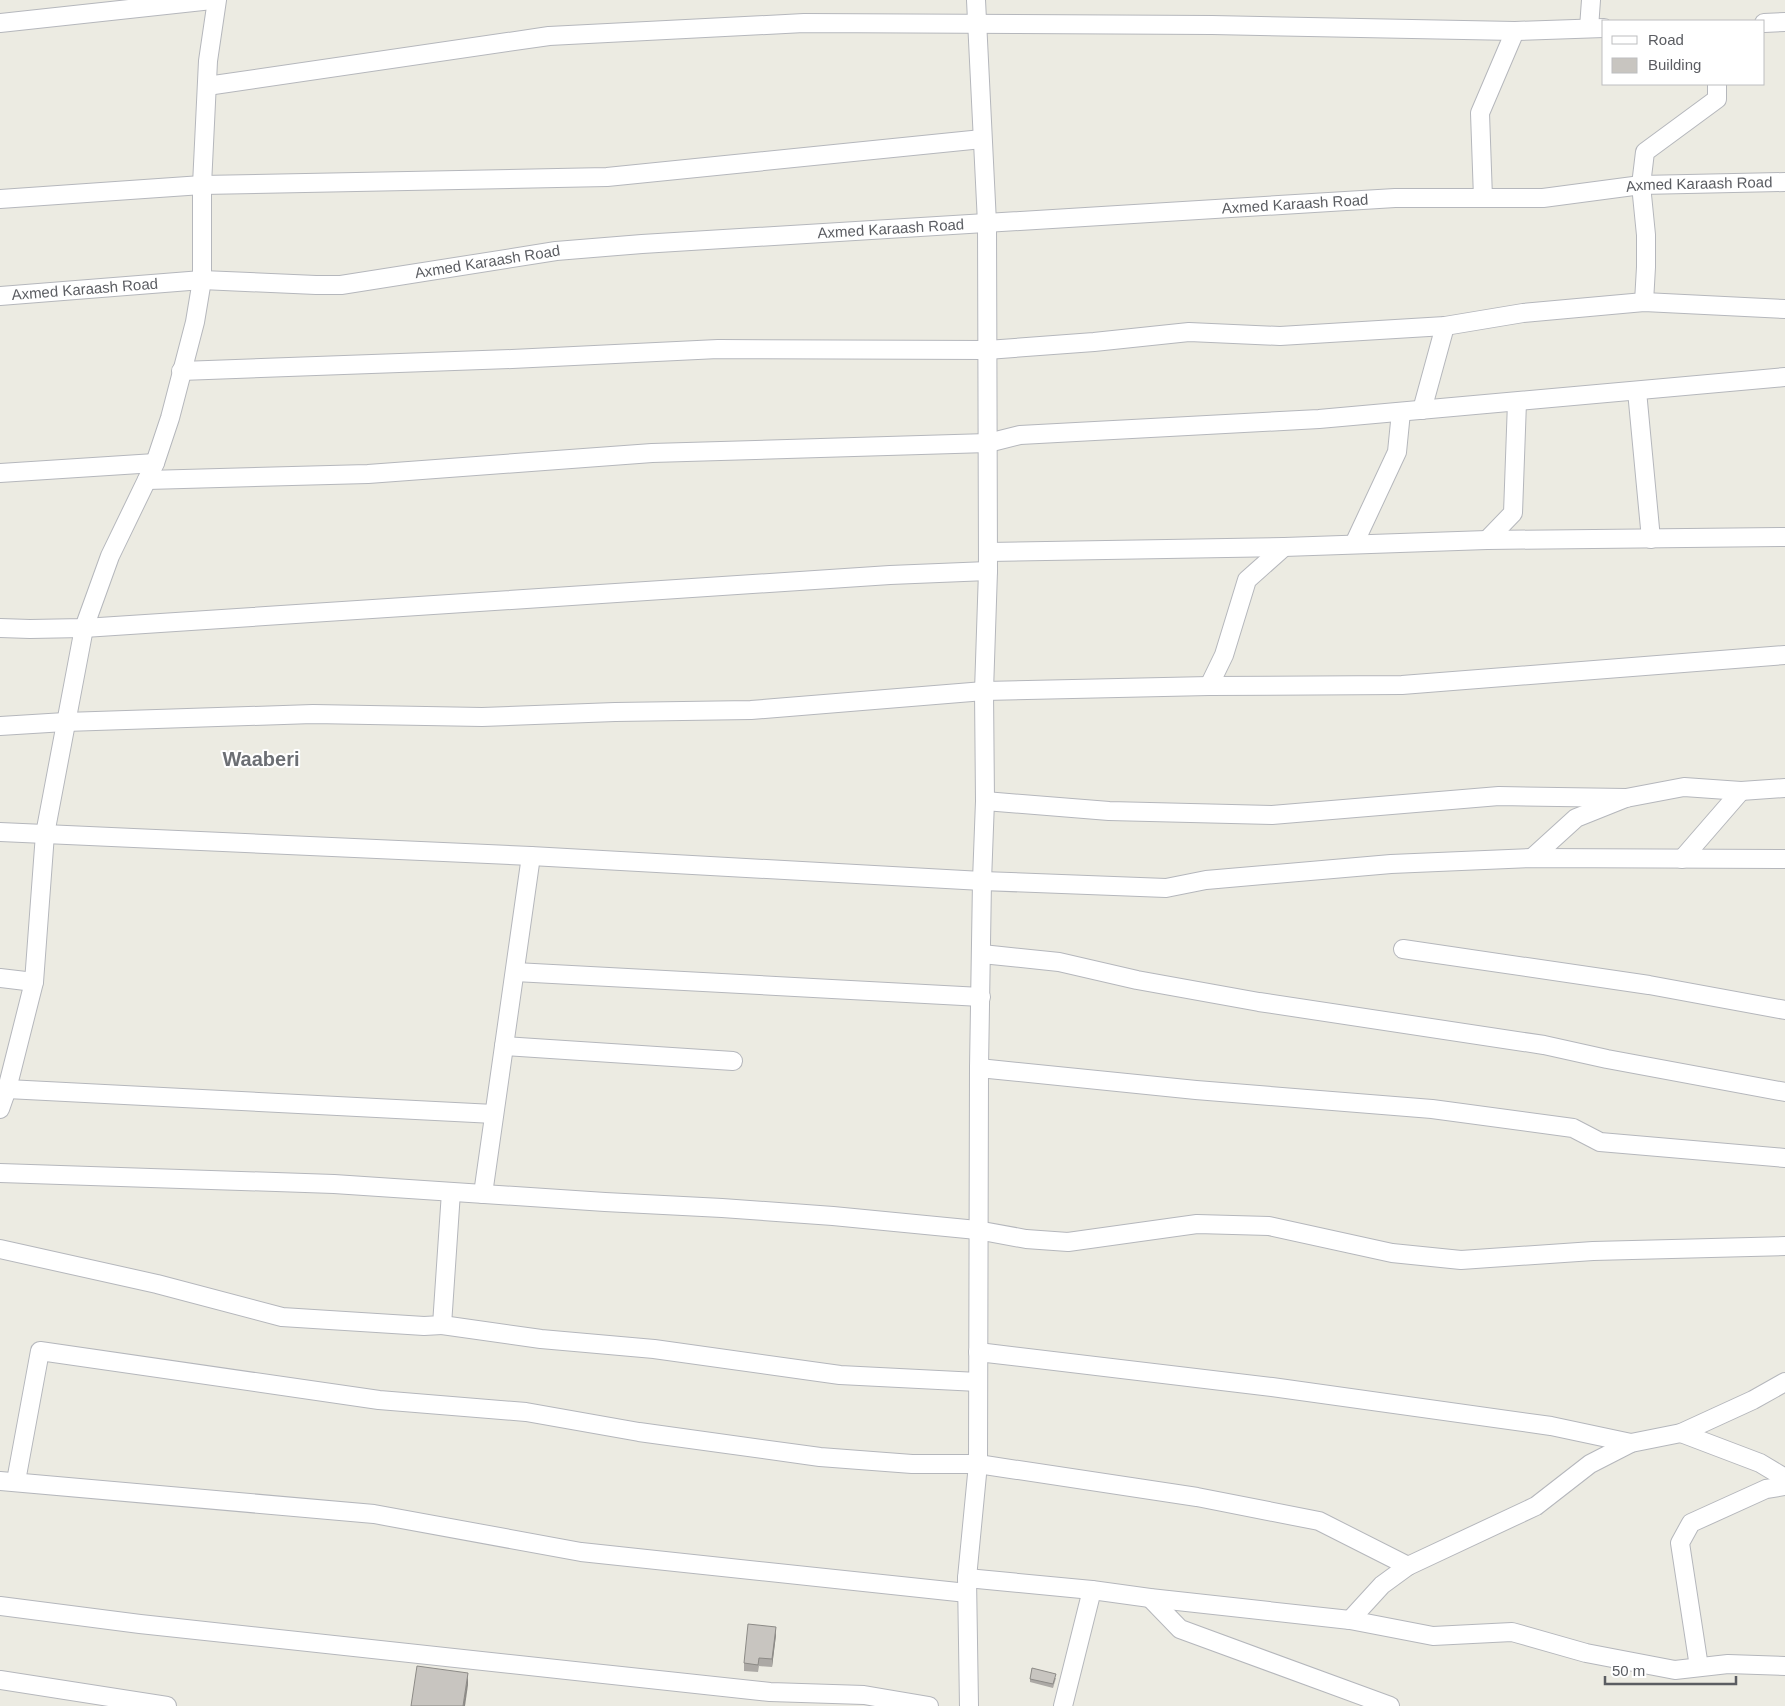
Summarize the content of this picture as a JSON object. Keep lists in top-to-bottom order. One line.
{"streets":{"street":["Axmed Karaash Road"]},"districts":["Waaberi"],"legend":["Road","Building"],"scale_bar":"50 m"}
